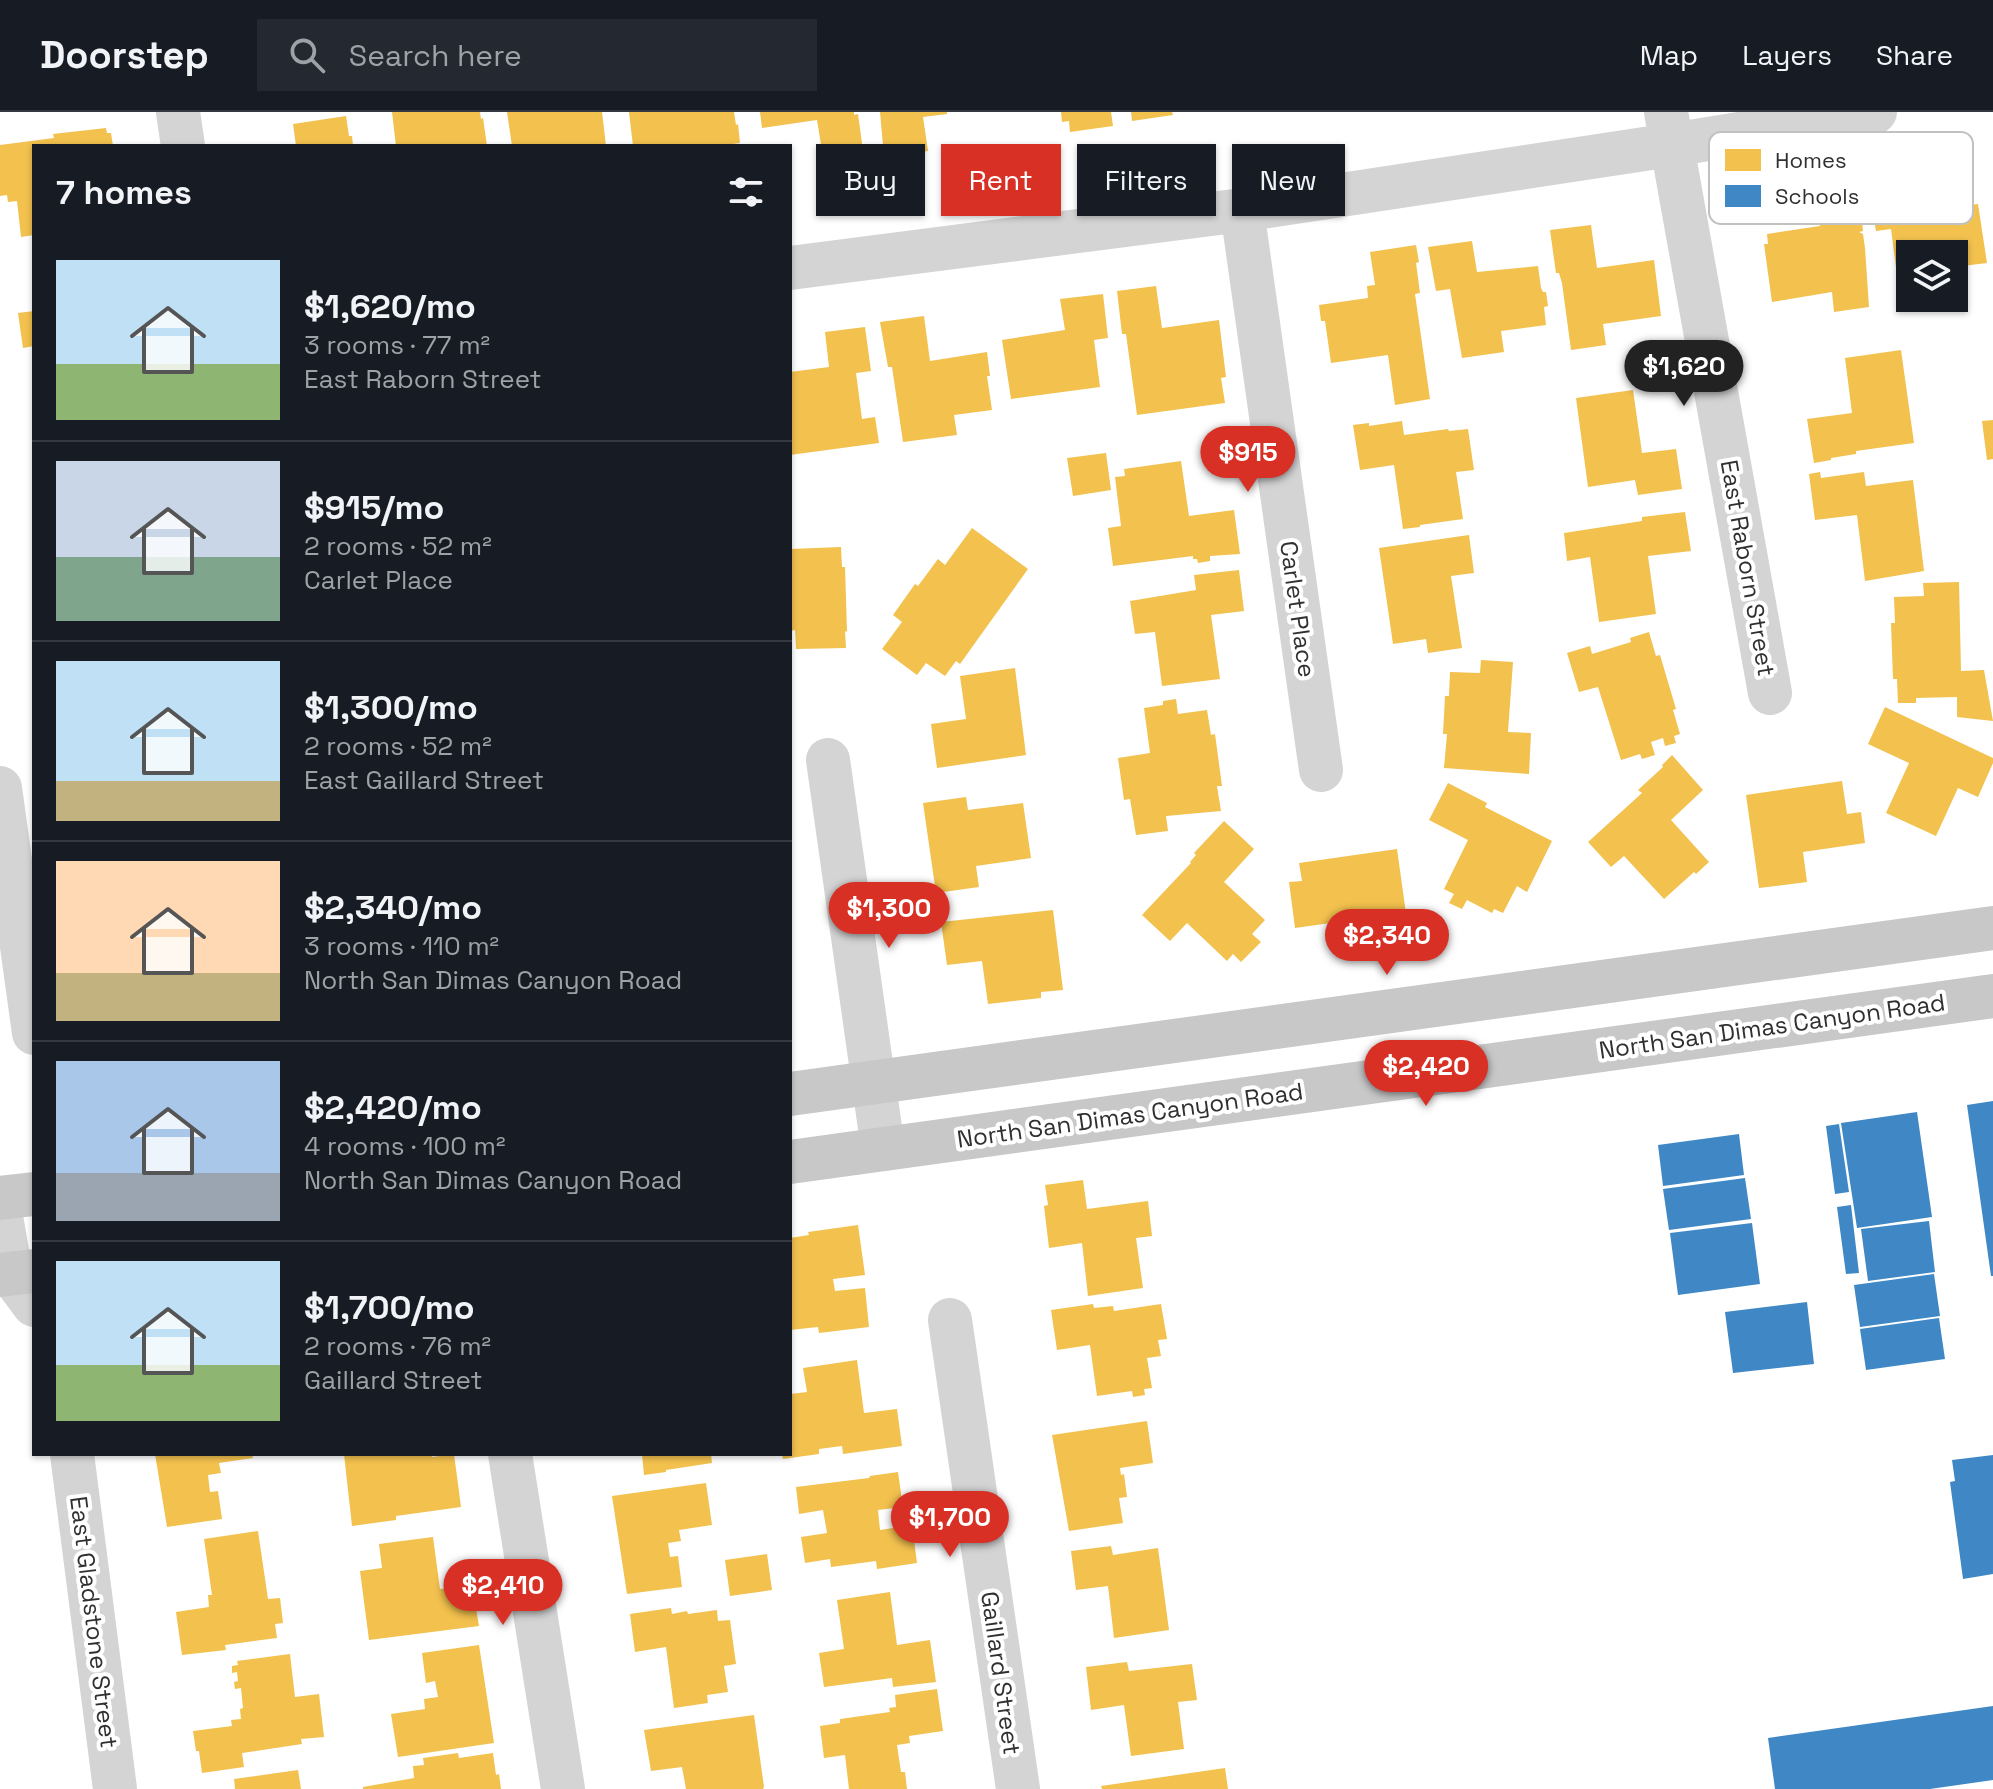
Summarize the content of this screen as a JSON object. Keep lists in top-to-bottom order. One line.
{"streets":{"main road":["North San Dimas Canyon Road"],"street":["East Raborn Street","Carlet Place","East Gladstone Street","Gaillard Street"]},"legend":["Homes","Schools"],"page":{"header":"Doorstep","search":"Search here","nav":["Map","Layers","Share"],"chip":["Buy","Rent","Filters","New"],"heading":"7 homes","list":[{"name":"$1,620/mo","note":"3 rooms · 77 m² · East Raborn Street"},{"name":"$915/mo","note":"2 rooms · 52 m² · Carlet Place"},{"name":"$1,300/mo","note":"2 rooms · 52 m² · East Gaillard Street"},{"name":"$2,340/mo","note":"3 rooms · 110 m² · North San Dimas Canyon Road"},{"name":"$2,420/mo","note":"4 rooms · 100 m² · North San Dimas Canyon Road"},{"name":"$1,700/mo","note":"2 rooms · 76 m² · Gaillard Street"}],"price":["$1,620","$915","$1,300","$2,340","$2,420","$1,700","$2,410"]}}
